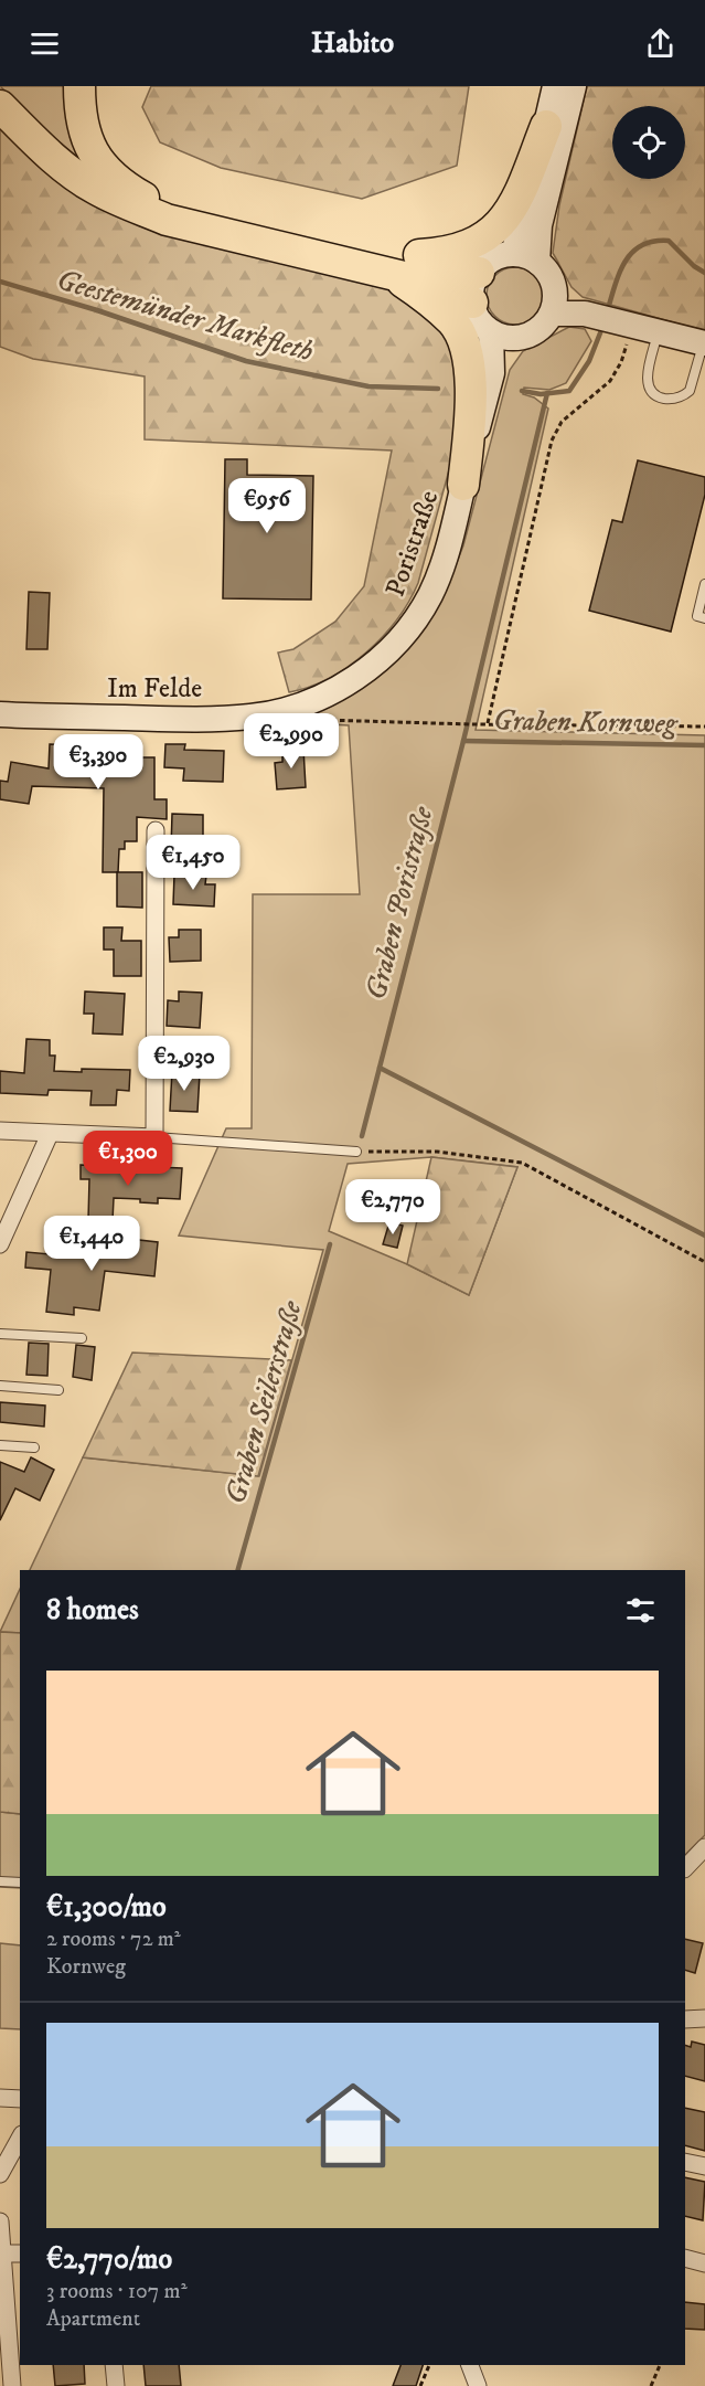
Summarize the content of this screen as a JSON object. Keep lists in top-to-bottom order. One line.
{"streets":{"main road":["Poristraße","Im Felde"]},"crossings":[["Poristraße","Im Felde"]],"water":["Geestemünder Markfleth","Graben Kornweg","Graben Poristraße","Graben Seilerstraße"],"page":{"header":"Habito","price":["€956","€2,990","€3,390","€1,450","€2,930","€1,300","€2,770","€1,440"],"heading":"8 homes","list":[{"name":"€1,300/mo","note":"2 rooms · 72 m² · Kornweg"},{"name":"€2,770/mo","note":"3 rooms · 107 m² · Apartment"}]}}
